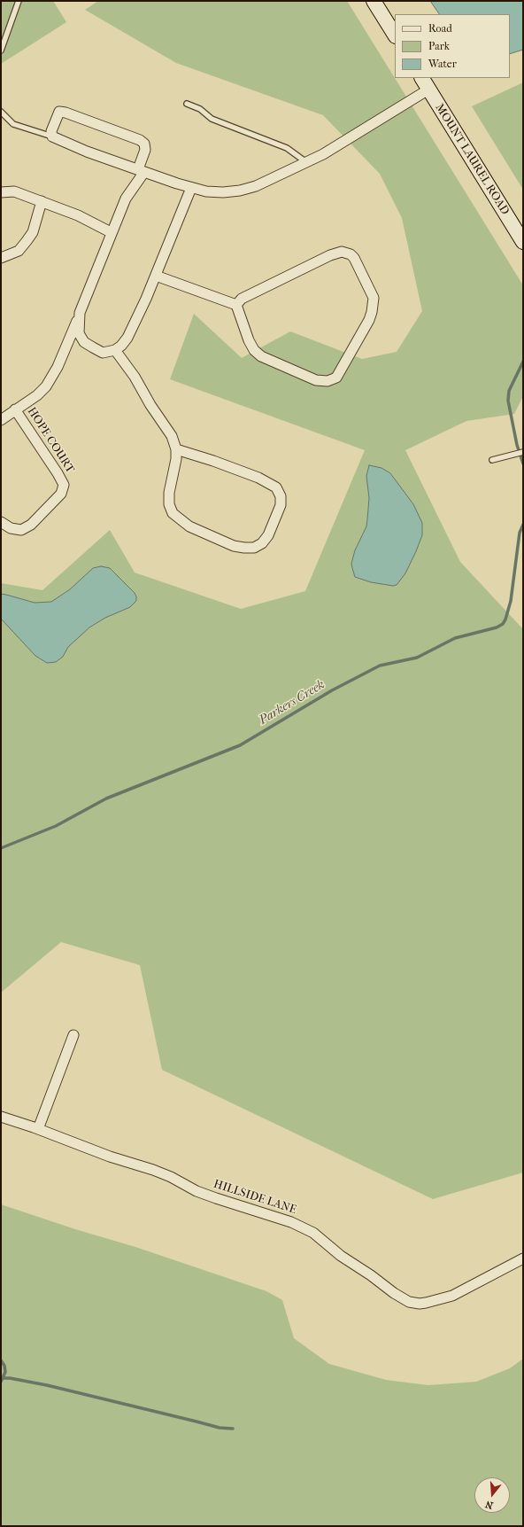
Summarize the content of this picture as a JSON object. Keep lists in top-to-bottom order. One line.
{"streets":{"main road":["MOUNT LAUREL ROAD"],"street":["HOPE COURT","HILLSIDE LANE"]},"water":["Parkers Creek"],"legend":["Road","Park","Water"],"north":"bottom"}
